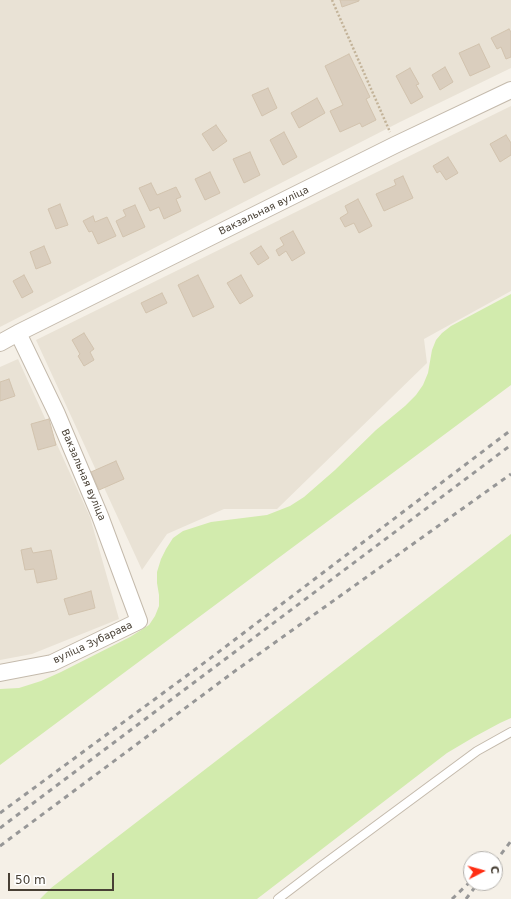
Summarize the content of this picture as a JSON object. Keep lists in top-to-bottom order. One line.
{"streets":{"street":["Вакзальная вуліца","вуліца Зубарава"]},"crossings":[["Вакзальная вуліца","вуліца Зубарава"]],"scale_bar":"50 m","north":"right"}
